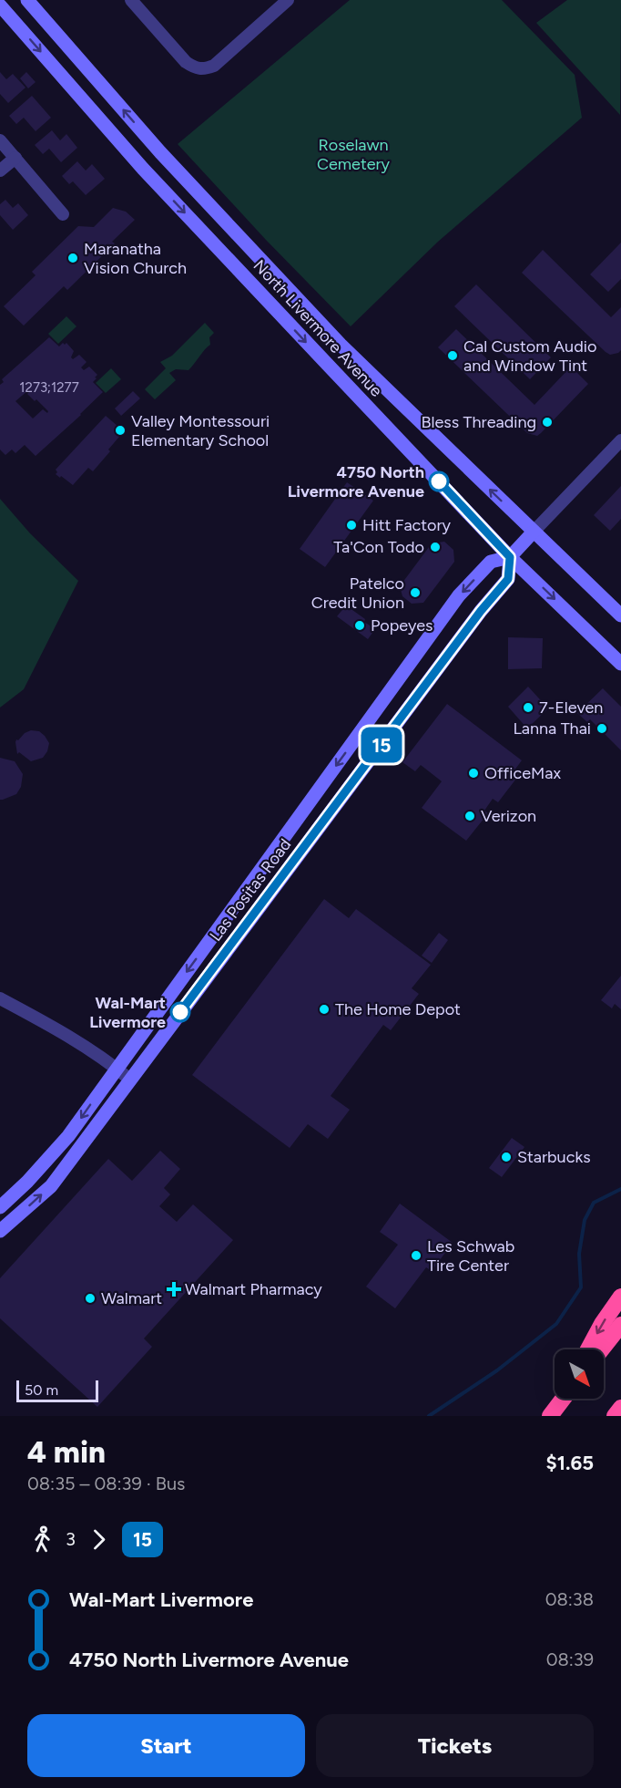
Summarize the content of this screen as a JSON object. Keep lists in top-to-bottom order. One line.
{"streets":{"main road":["North Livermore Avenue","Las Positas Road"]},"crossings":[["North Livermore Avenue","Las Positas Road"]],"parks":["Roselawn Cemetery"],"places":{"other":["Maranatha Vision Church","Cal Custom Audio and Window Tint","Bless Threading","Valley Montessouri Elementary School","4750 North Livermore Avenue","Hitt Factory","Ta'Con Todo","Patelco Credit Union","Popeyes","7-Eleven","Lanna Thai","OfficeMax","Verizon","The Home Depot","Wal-Mart Livermore","Starbucks","Les Schwab Tire Center","Walmart"],"health":["Walmart Pharmacy"]},"lines":["bus line 15"],"house_numbers":["1273;1277"],"scale_bar":"50 m","north":"bottom right","page":{"on_map":"15","scale":"50 m","heading":["4 min","08:35 – 08:39 · Bus","$1.65"],"legs":["3","15"],"list":[{"name":"Wal-Mart Livermore","value":"08:38"},{"name":"4750 North Livermore Avenue","value":"08:39"}],"buttons":["Start","Tickets"]}}
